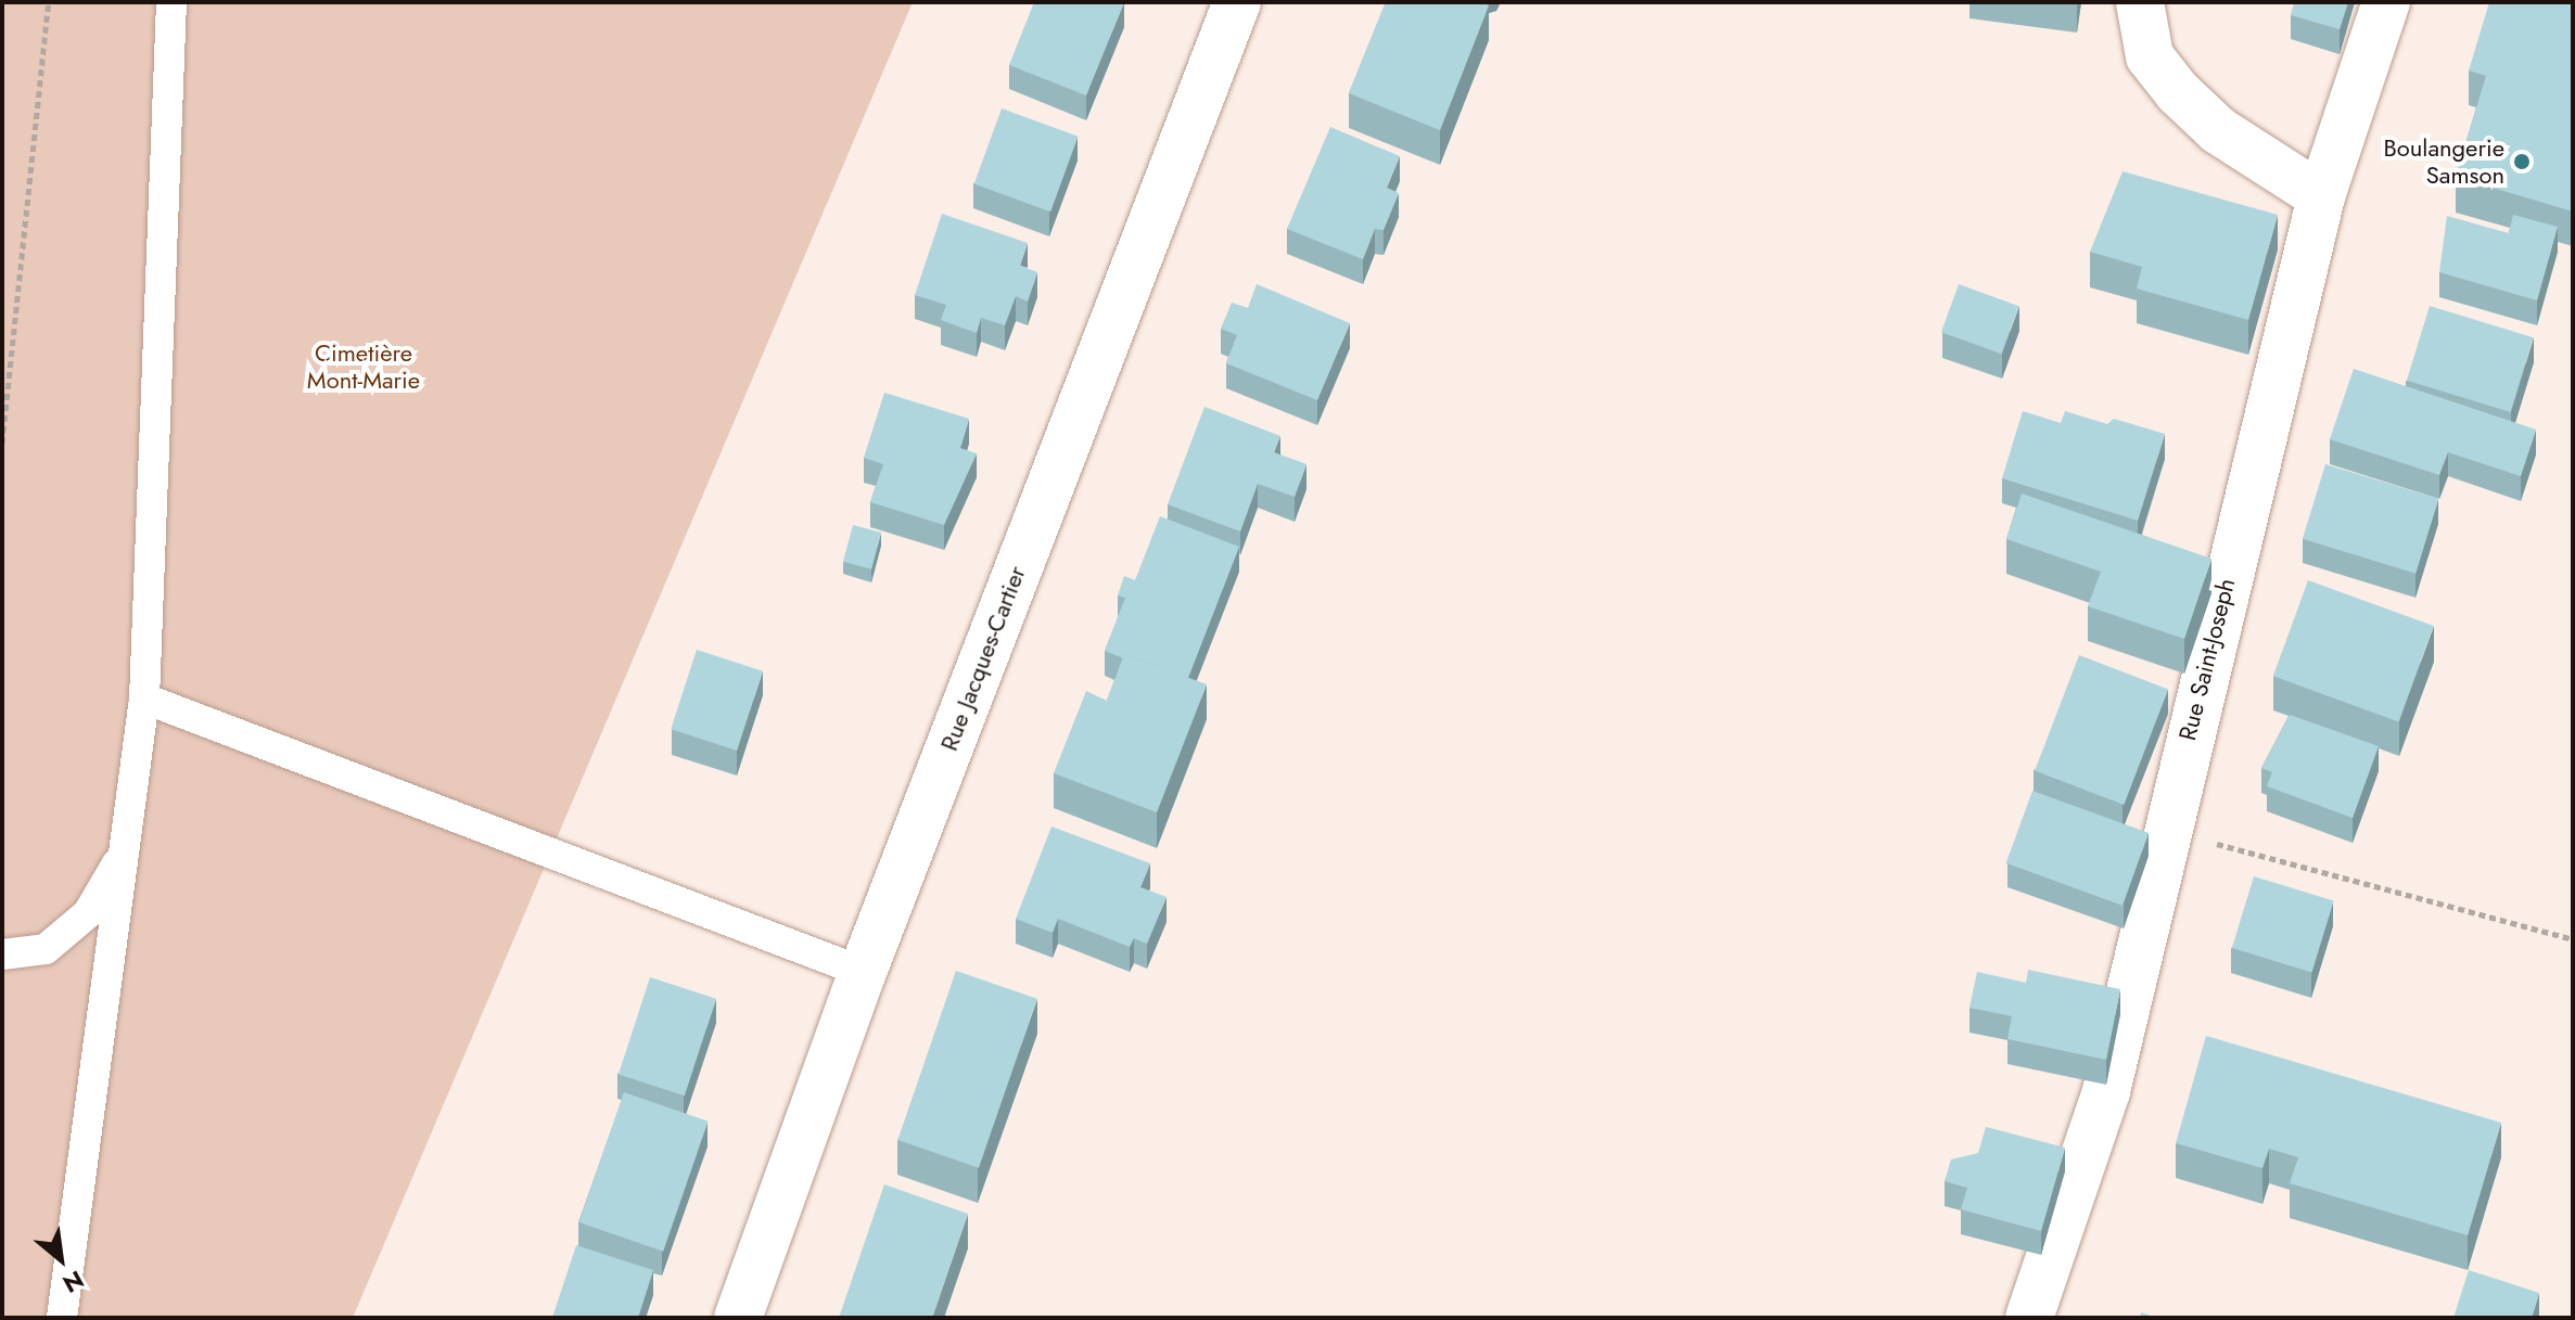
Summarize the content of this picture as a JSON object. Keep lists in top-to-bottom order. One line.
{"streets":{"street":["Rue Jacques-Cartier","Rue Saint-Joseph"]},"parks":["Cimetière Mont-Marie"],"places":["Boulangerie Samson"],"north":"bottom right"}
